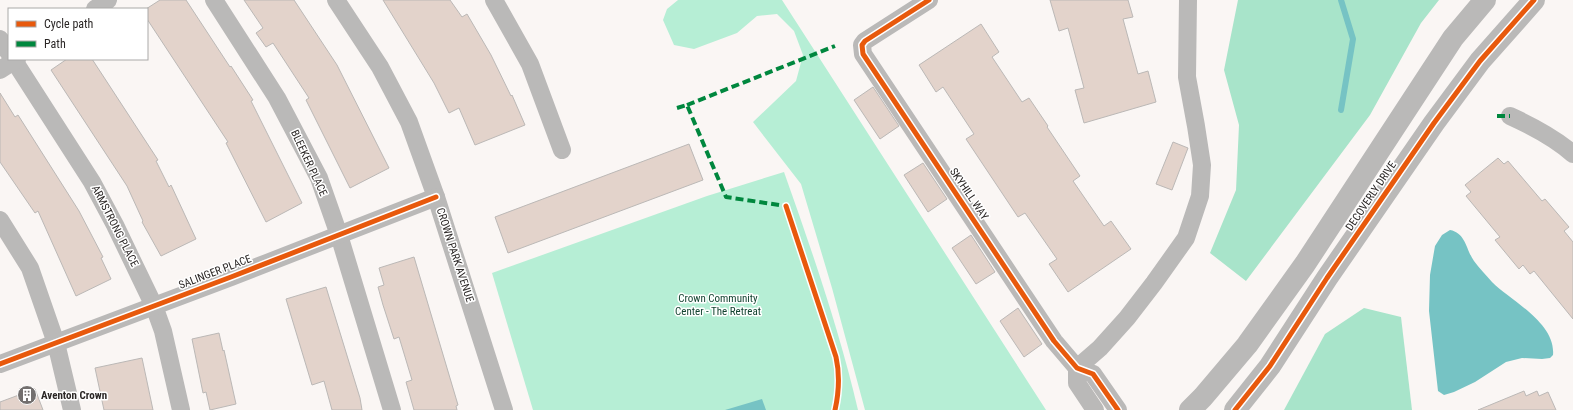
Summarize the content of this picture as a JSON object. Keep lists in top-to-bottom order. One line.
{"streets":{"street":["BLEEKER PLACE","SKYHILL WAY","DECOVERLY DRIVE","ARMSTRONG PLACE","CROWN PARK AVENUE","SALINGER PLACE"]},"crossings":[["BLEEKER PLACE","SALINGER PLACE"],["ARMSTRONG PLACE","SALINGER PLACE"],["CROWN PARK AVENUE","SALINGER PLACE"]],"parks":["Crown Community Center - The Retreat"],"places":{"building":["Aventon Crown"]},"legend":["Cycle path","Path"]}
